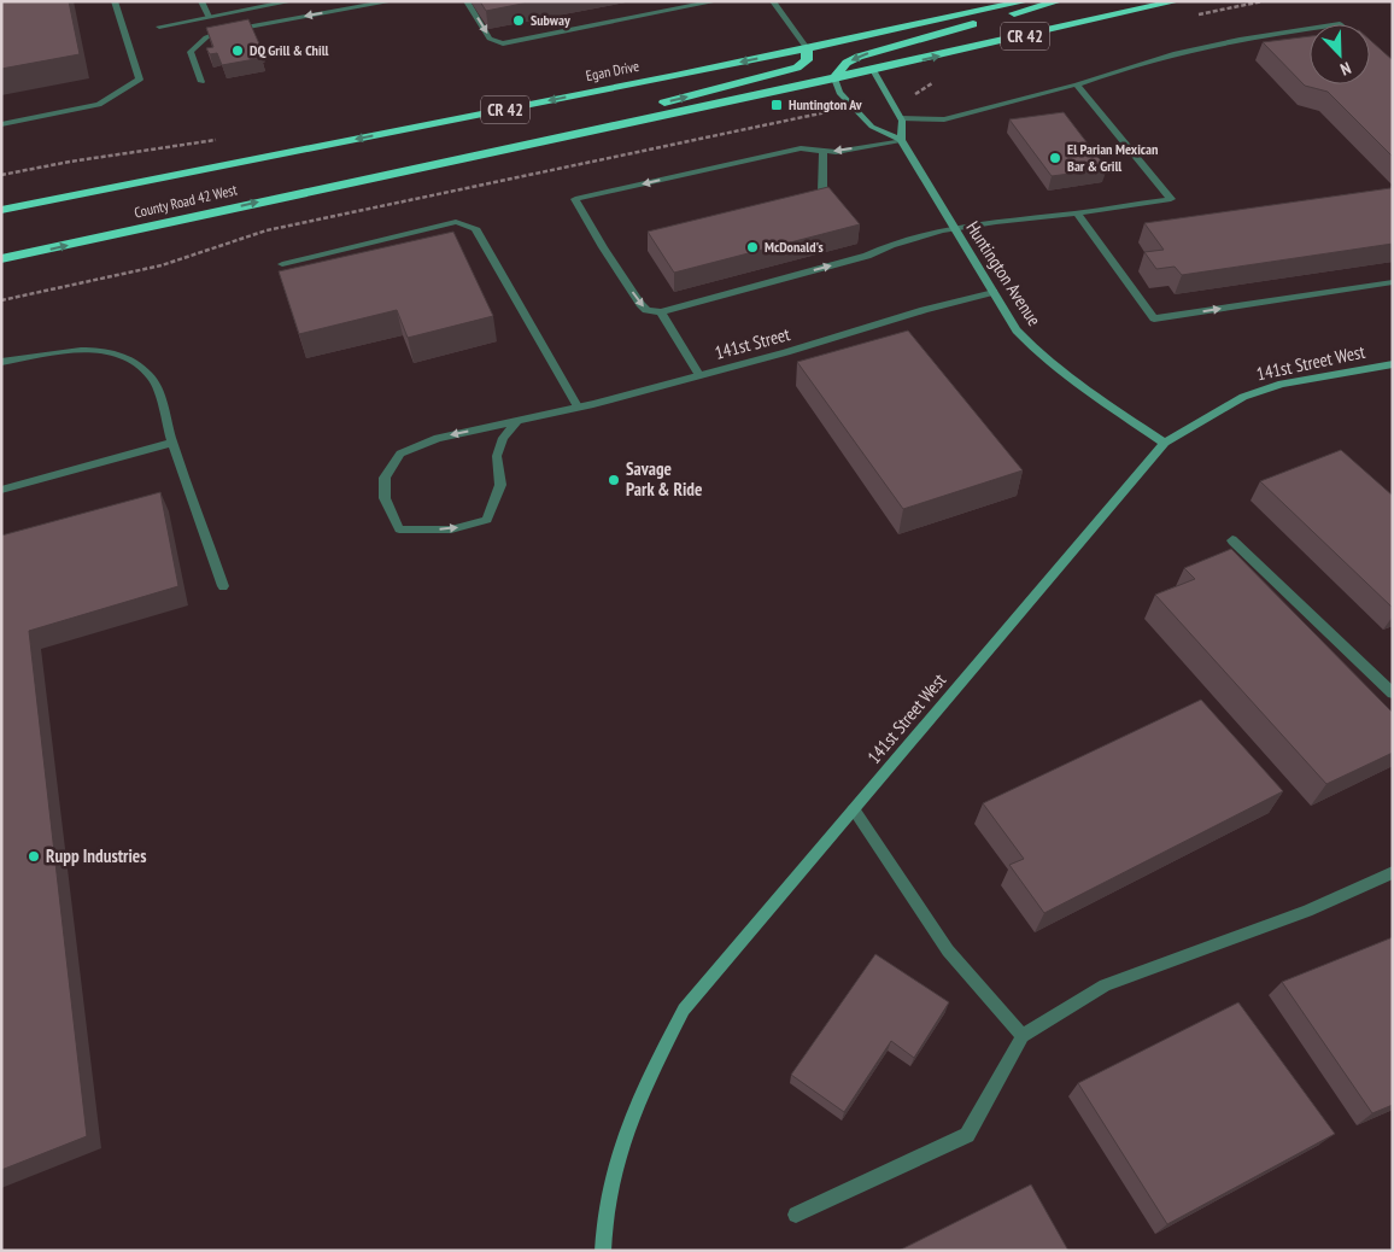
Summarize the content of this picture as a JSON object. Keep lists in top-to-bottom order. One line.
{"streets":{"highway":["CR 42","Egan Drive","County Road 42 West"],"street":["Huntington Avenue","141st Street","141st Street West"]},"crossings":[["CR 42","County Road 42 West"],["CR 42","Huntington Avenue"],["Egan Drive","County Road 42 West"],["Huntington Avenue","141st Street"],["Huntington Avenue","141st Street West"]],"places":{"other":["Subway","DQ Grill & Chill","El Parian Mexican Bar & Grill","McDonald's","Savage Park & Ride","Rupp Industries"],"transit":["Huntington Av"]},"north":"bottom right"}
